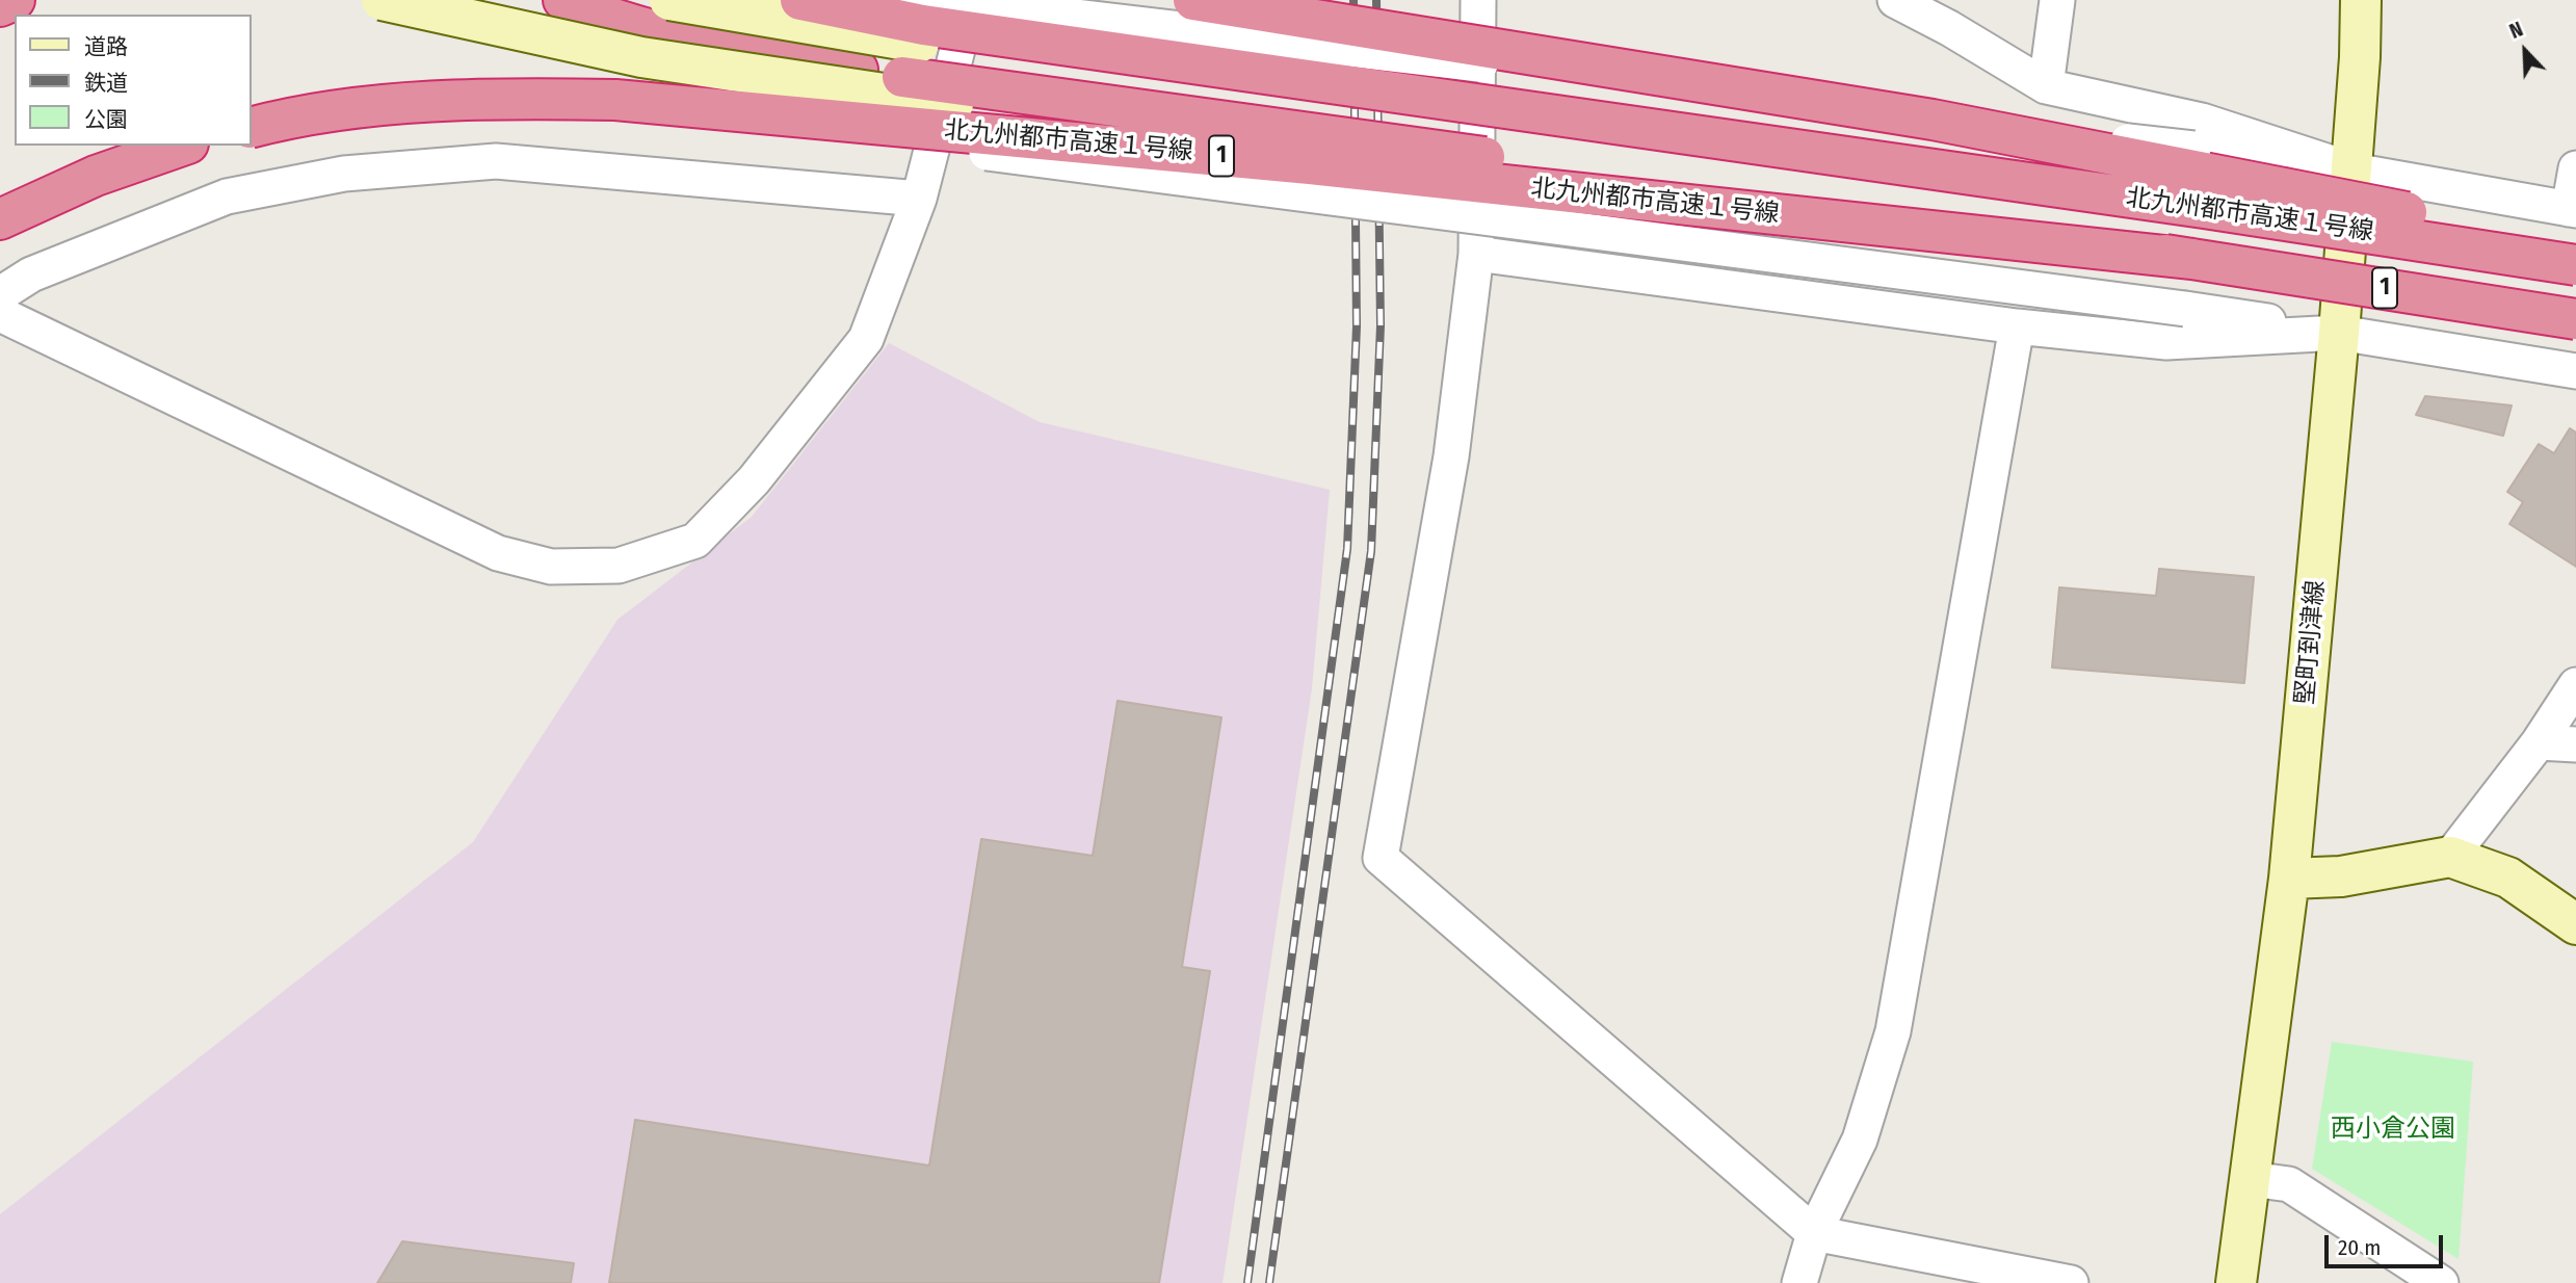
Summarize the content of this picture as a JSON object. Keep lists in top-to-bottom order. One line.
{"streets":{"highway":["北九州都市高速１号線","1"],"street":["堅町到津線"]},"parks":["西小倉公園"],"legend":["道路","鉄道","公園"],"scale_bar":"20 m","north":"top left"}
